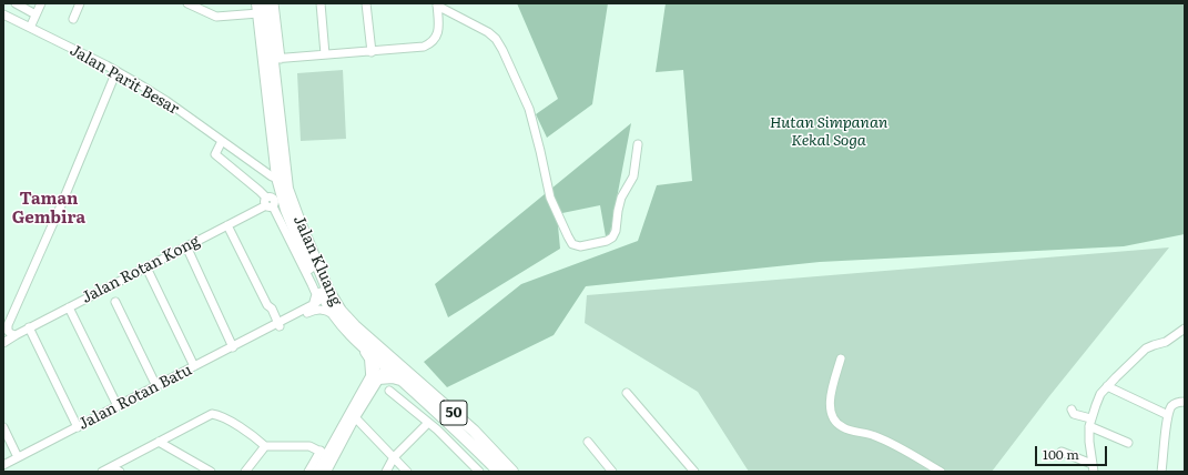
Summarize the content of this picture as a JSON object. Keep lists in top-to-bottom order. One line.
{"streets":{"highway":["Jalan Kluang","50"],"street":["Jalan Parit Besar","Jalan Rotan Kong","Jalan Rotan Batu"]},"crossings":[["Jalan Parit Besar","Jalan Kluang"],["Jalan Kluang","Jalan Rotan Batu"]],"districts":["Taman Gembira"],"parks":["Hutan Simpanan Kekal Soga"],"scale_bar":"100 m"}
